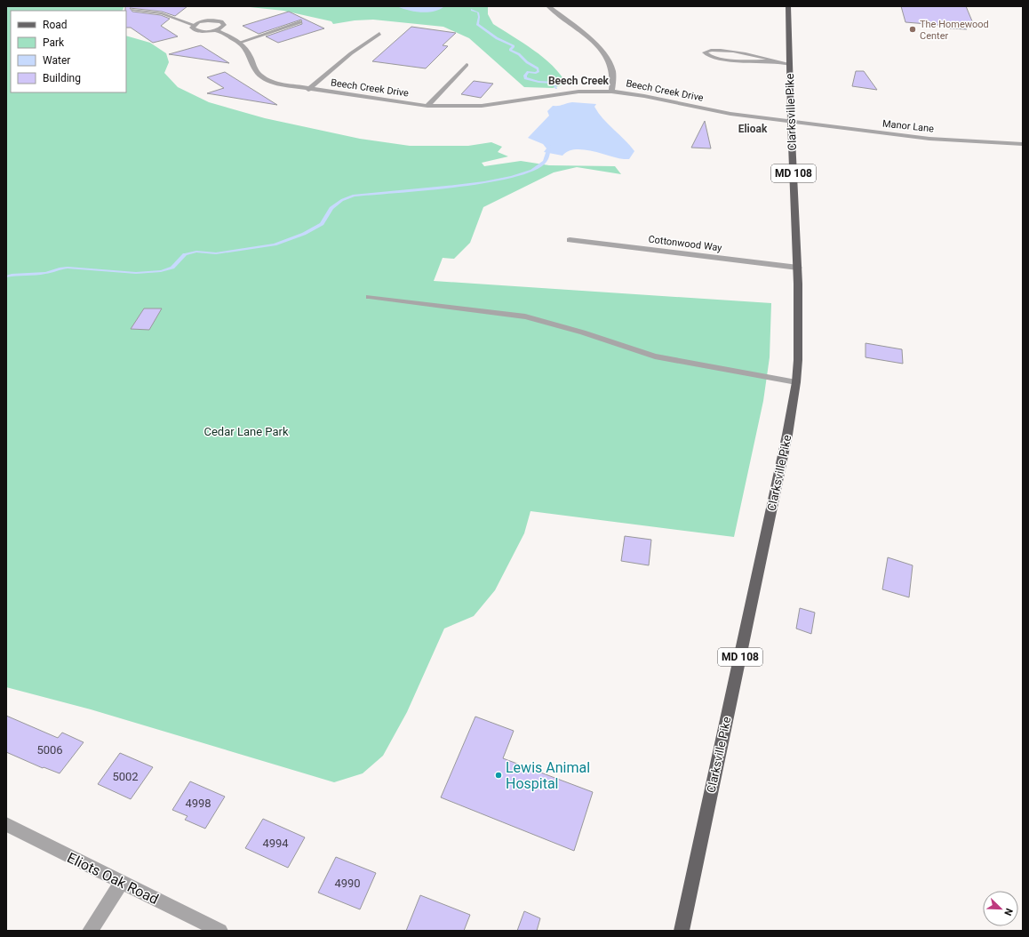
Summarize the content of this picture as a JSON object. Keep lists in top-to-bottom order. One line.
{"streets":{"main road":["Clarksville Pike","MD 108"],"street":["Beech Creek Drive","Manor Lane","Cottonwood Way","Eliots Oak Road"]},"crossings":[["Beech Creek Drive","Clarksville Pike"],["Beech Creek Drive","Manor Lane"],["Clarksville Pike","Manor Lane"],["Clarksville Pike","Cottonwood Way"]],"districts":["Beech Creek","Elioak"],"parks":["Cedar Lane Park"],"places":["The Homewood Center","Lewis Animal Hospital"],"house_numbers":["5006","5002","4998","4994","4990"],"legend":["Road","Park","Water","Building"],"north":"bottom right"}
